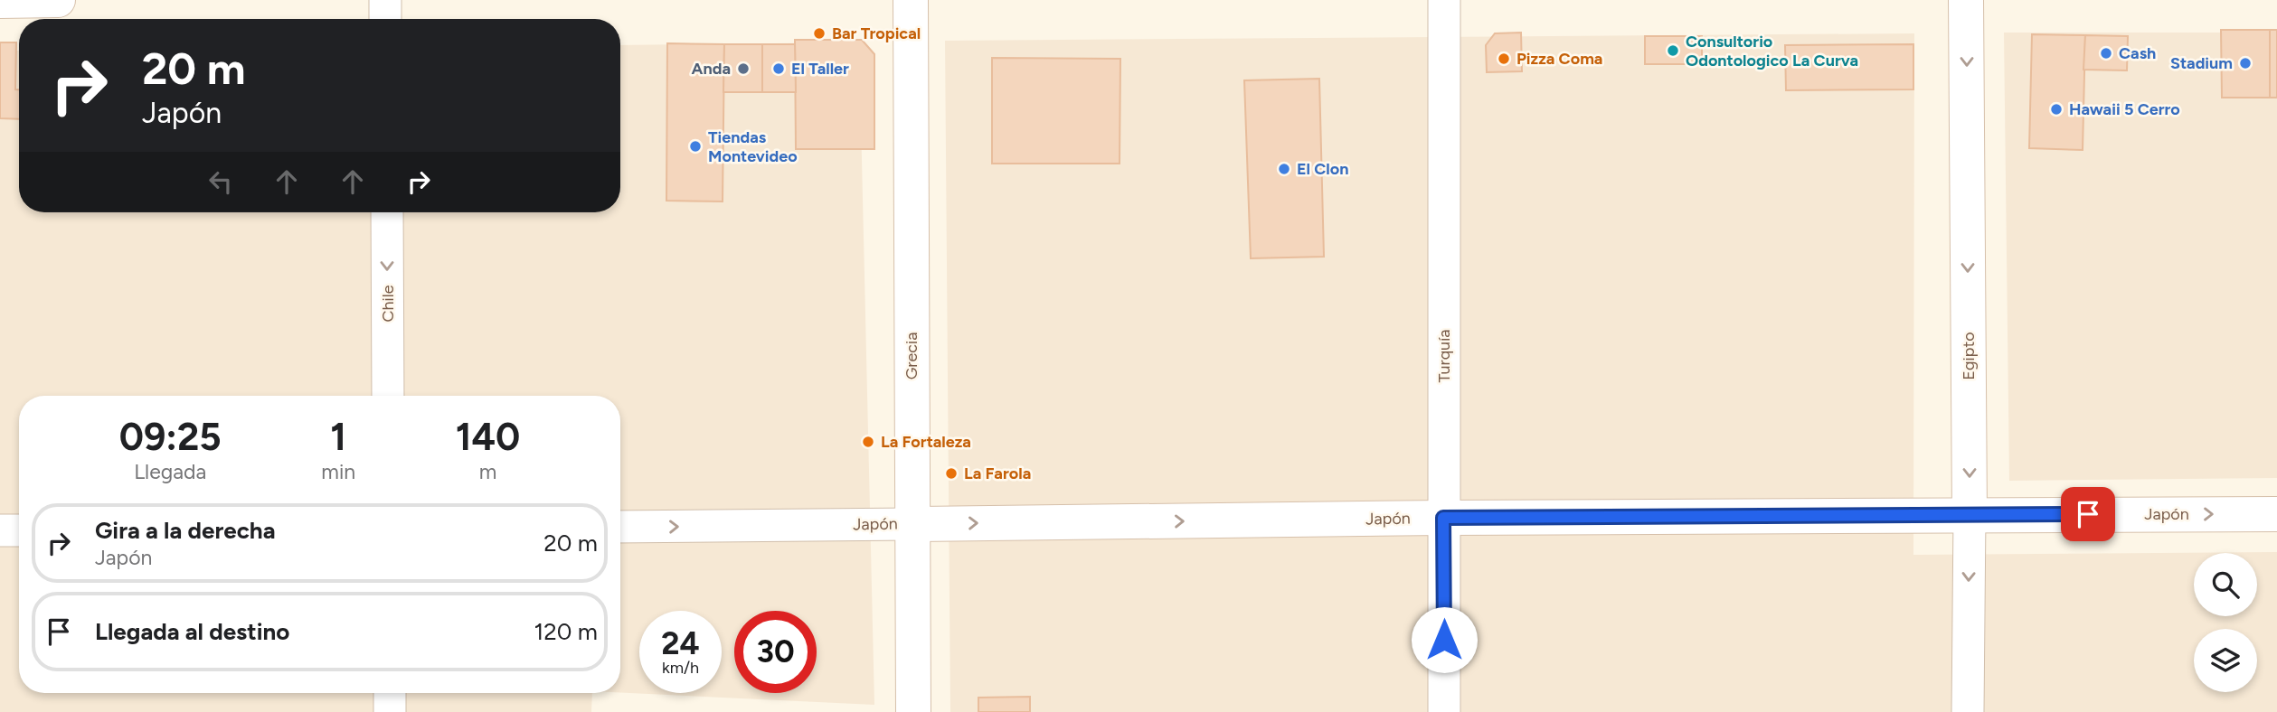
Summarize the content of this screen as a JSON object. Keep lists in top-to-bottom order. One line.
{"streets":{"street":["Chile","Grecia","Turquía","Egipto","Japón"]},"crossings":[["Grecia","Japón"],["Turquía","Japón"],["Egipto","Japón"]],"one_way":["Chile","Egipto","Japón"],"places":["Bar Tropical","Consultorio Odontologico La Curva","Cash","Pizza Coma","Stadium","Anda","El Taller","Hawaii 5 Cerro","Tiendas Montevideo","El Clon","La Fortaleza","La Farola"],"page":{"turn":["20 m","Japón"],"eta":["09:25","Llegada","1","min","140","m"],"list":[{"name":"Gira a la derecha","note":"Japón","value":"20 m"},{"name":"Llegada al destino","value":"120 m"}],"speed":"24 km/h","limit":"30"}}
